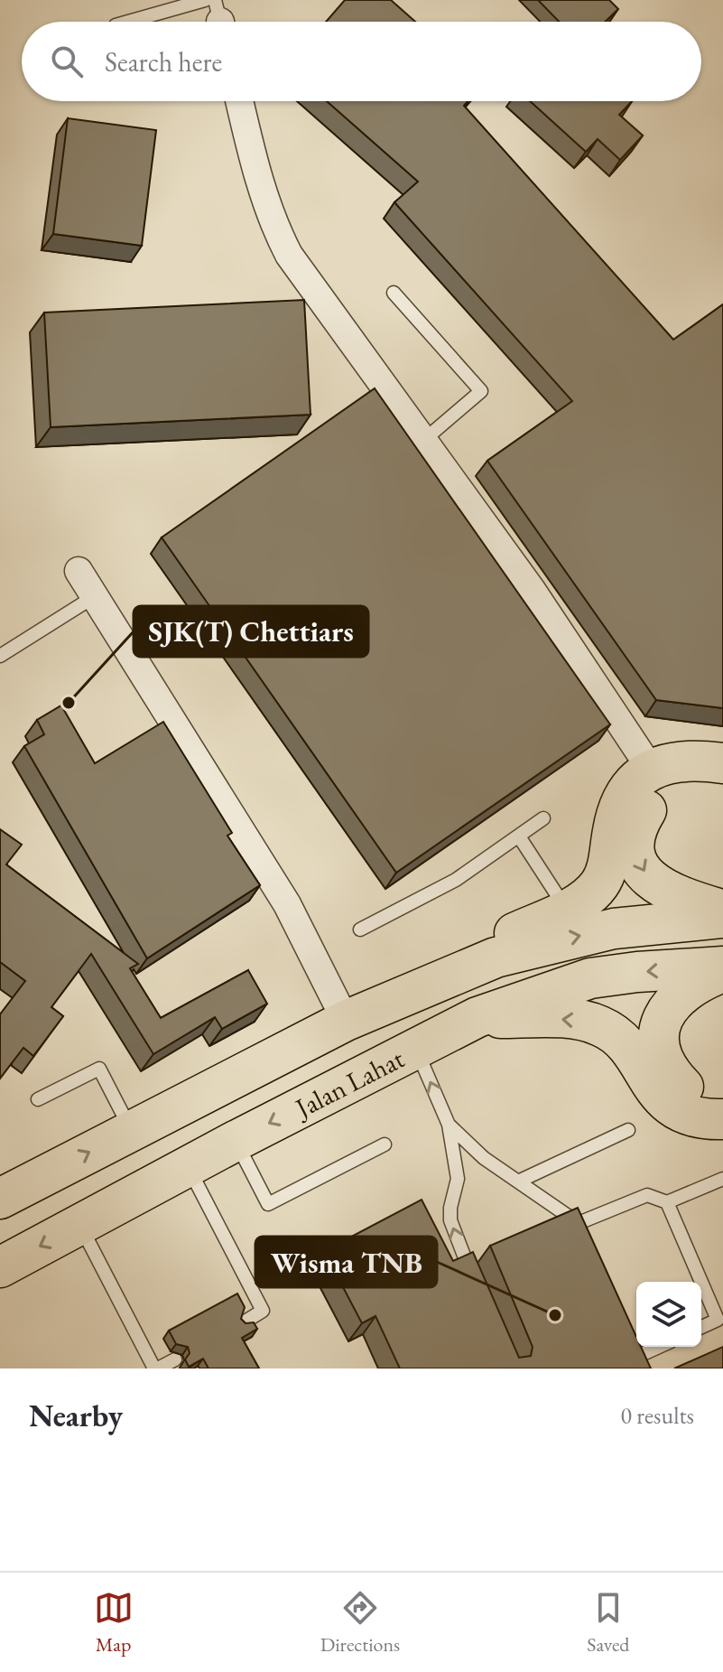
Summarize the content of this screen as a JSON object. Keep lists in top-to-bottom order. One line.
{"streets":{"main road":["Jalan Lahat"]},"places":["SJK(T) Chettiars","Wisma TNB"],"page":{"search":"Search here","heading":["Nearby","0 results"],"nav":["Map","Directions","Saved"]}}
